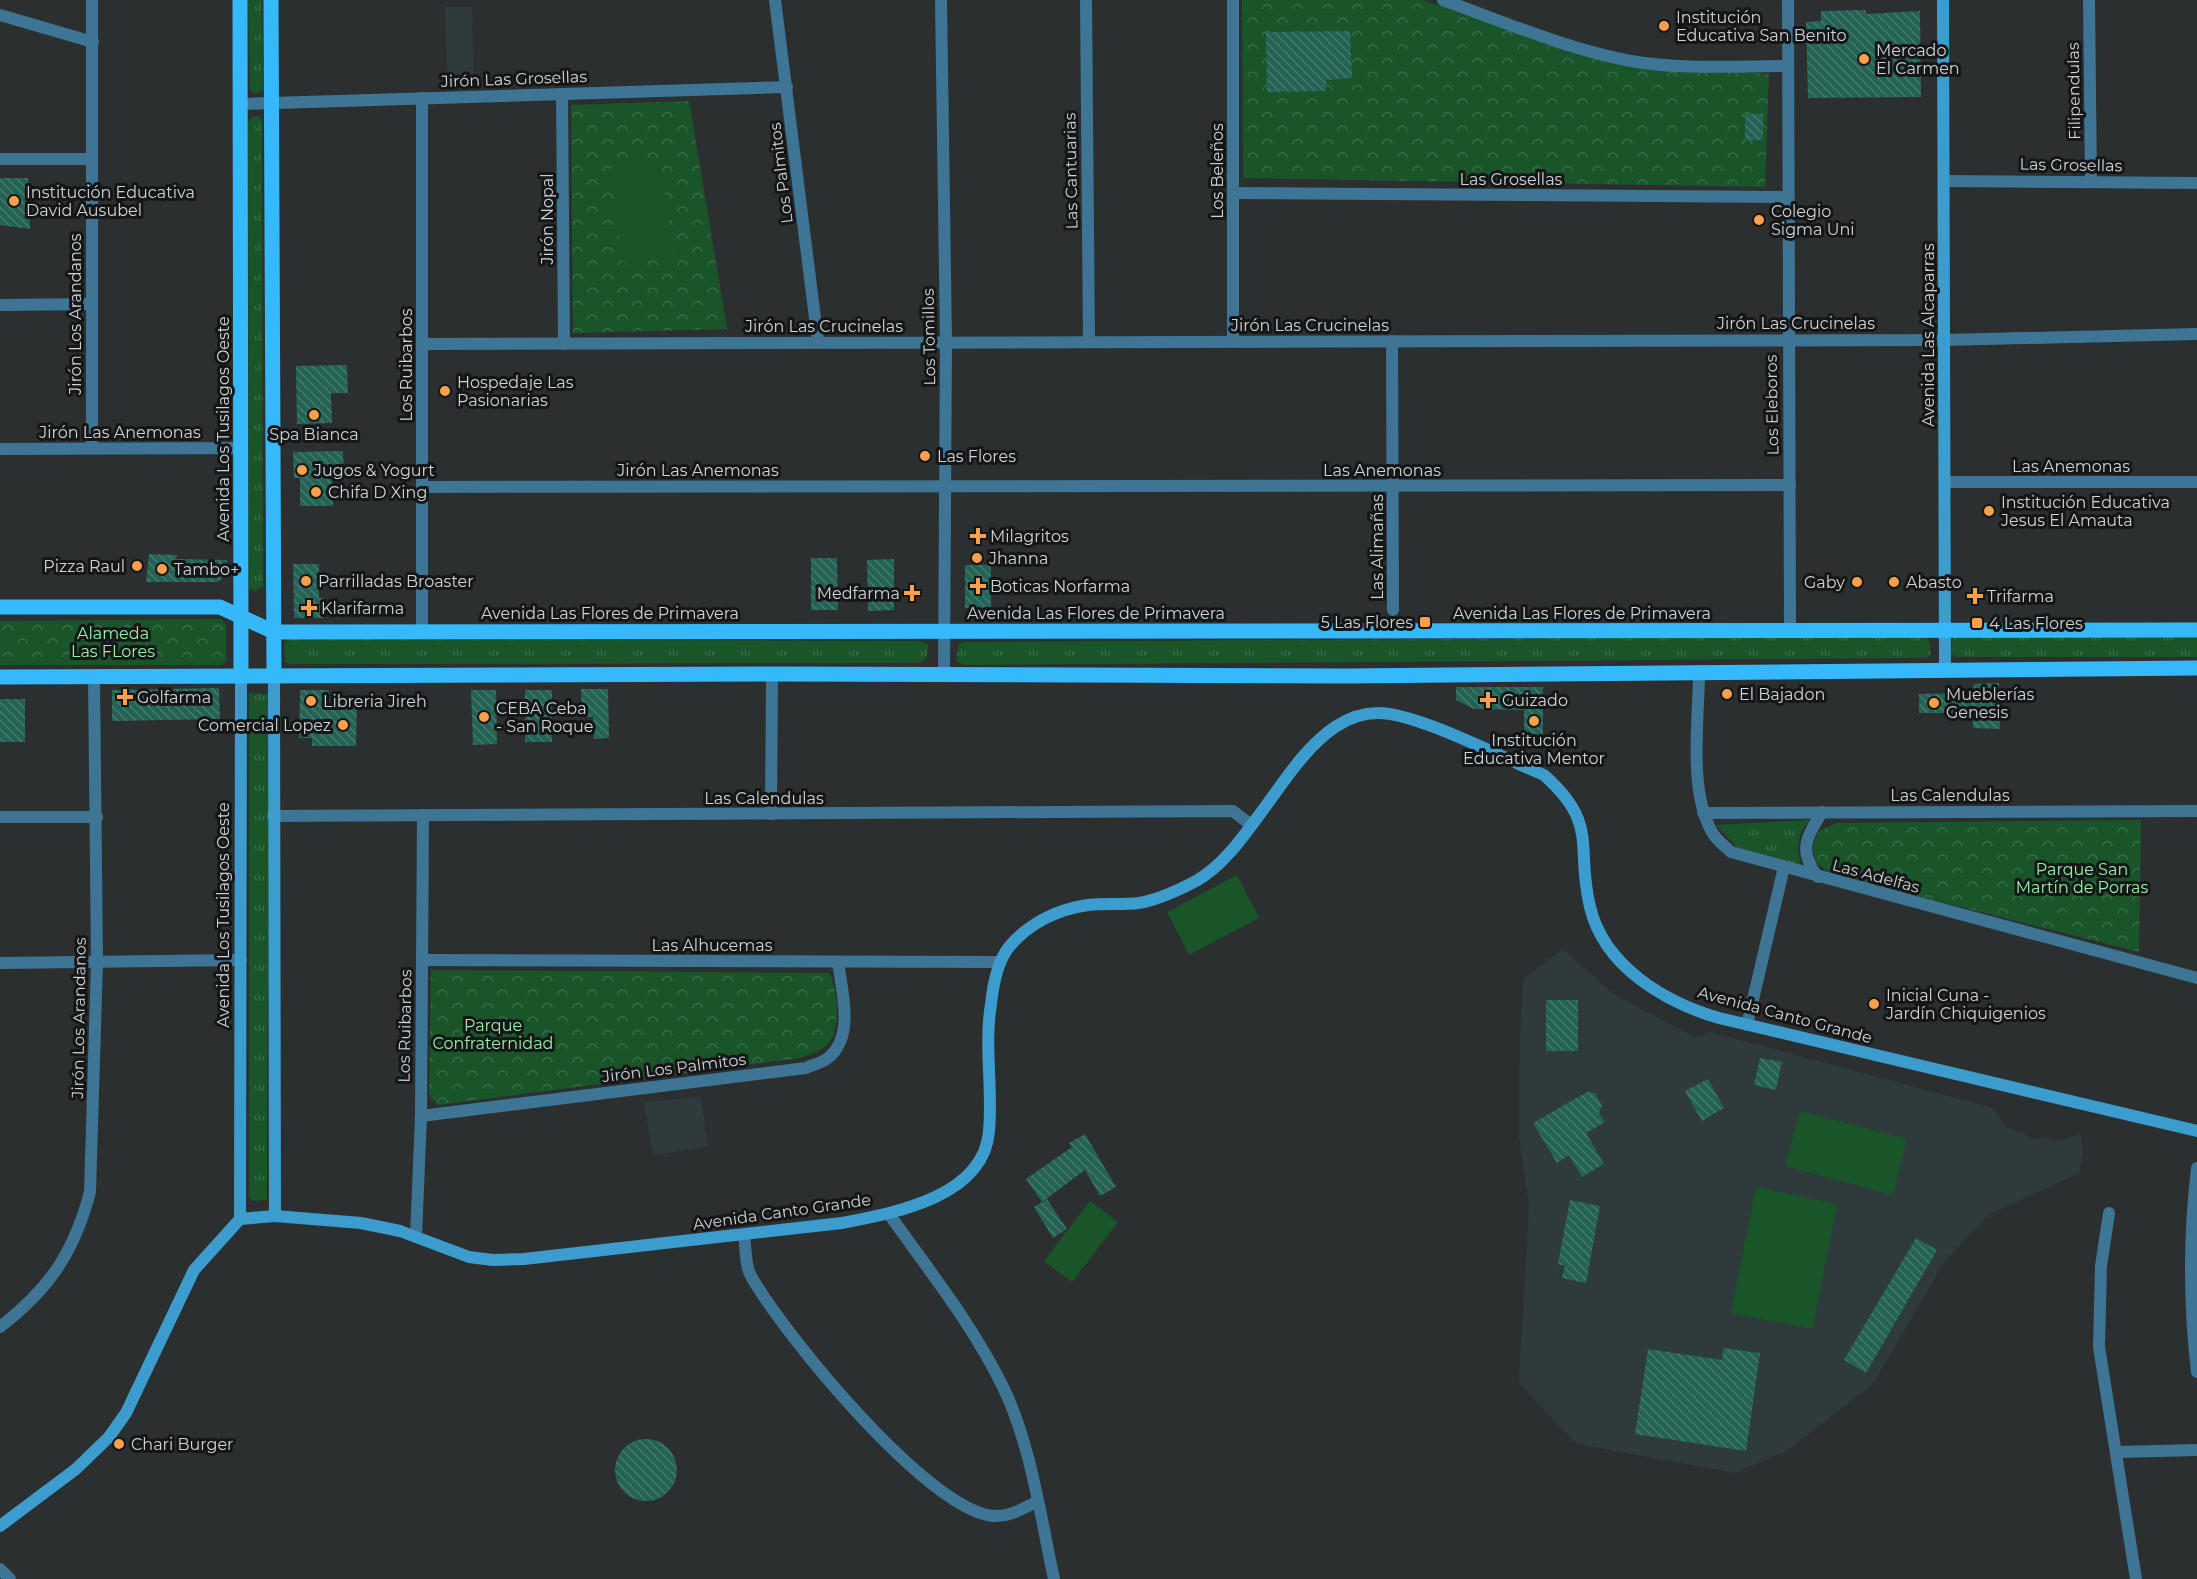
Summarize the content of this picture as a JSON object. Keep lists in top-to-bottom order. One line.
{"streets":{"main road":["Avenida Los Tusilagos Oeste","Avenida Las Flores de Primavera"],"street":["Jirón Las Grosellas","Filipendulas","Las Grosellas","Las Cantuarias","Los Beleños","Los Palmitos","Jirón Nopal","Jirón Los Arandanos","Jirón Las Crucinelas","Avenida Las Alcaparras","Los Tomillos","Los Ruibarbos","Los Eleboros","Jirón Las Anemonas","Las Anemonas","Las Alimañas","Las Calendulas","Las Adelfas","Las Alhucemas","Avenida Canto Grande","Jirón Los Palmitos"]},"crossings":[["Jirón Las Grosellas","Los Palmitos"],["Jirón Las Grosellas","Jirón Nopal"],["Jirón Las Grosellas","Los Ruibarbos"],["Jirón Las Grosellas","Avenida Los Tusilagos Oeste"],["Filipendulas","Las Grosellas"],["Las Grosellas","Los Beleños"],["Las Grosellas","Avenida Las Alcaparras"],["Las Grosellas","Los Eleboros"],["Las Cantuarias","Jirón Las Crucinelas"],["Los Beleños","Jirón Las Crucinelas"],["Los Palmitos","Jirón Las Crucinelas"],["Jirón Nopal","Jirón Las Crucinelas"],["Jirón Los Arandanos","Jirón Las Anemonas"],["Jirón Las Crucinelas","Avenida Las Alcaparras"],["Jirón Las Crucinelas","Los Tomillos"],["Jirón Las Crucinelas","Los Ruibarbos"],["Jirón Las Crucinelas","Los Eleboros"],["Jirón Las Crucinelas","Las Alimañas"],["Avenida Las Alcaparras","Las Anemonas"],["Avenida Las Alcaparras","Avenida Las Flores de Primavera"],["Los Tomillos","Jirón Las Anemonas"],["Los Tomillos","Avenida Las Flores de Primavera"],["Los Ruibarbos","Jirón Las Anemonas"],["Los Ruibarbos","Avenida Las Flores de Primavera"],["Los Ruibarbos","Las Calendulas"],["Los Ruibarbos","Las Alhucemas"],["Los Ruibarbos","Avenida Canto Grande"],["Los Ruibarbos","Jirón Los Palmitos"],["Los Eleboros","Las Anemonas"],["Los Eleboros","Avenida Las Flores de Primavera"],["Avenida Los Tusilagos Oeste","Jirón Las Anemonas"],["Avenida Los Tusilagos Oeste","Avenida Las Flores de Primavera"],["Avenida Los Tusilagos Oeste","Avenida Canto Grande"],["Jirón Las Anemonas","Las Anemonas"],["Las Anemonas","Las Alimañas"],["Las Calendulas","Las Adelfas"],["Las Calendulas","Avenida Canto Grande"],["Las Alhucemas","Avenida Canto Grande"],["Las Alhucemas","Jirón Los Palmitos"]],"parks":["Alameda Las FLores","Parque San Martín de Porras","Parque Confraternidad"],"places":{"other":["Institución Educativa San Benito","Mercado El Carmen","Institución Educativa David Ausubel","Colegio Sigma Uni","Hospedaje Las Pasionarias","Spa Bianca","Las Flores","Jugos & Yogurt","Chifa D Xing","Institución Educativa Jesus El Amauta","Jhanna","Pizza Raul","Tambo+","Parrilladas Broaster","Gaby","Abasto","El Bajadon","Libreria Jireh","Mueblerías Genesis","CEBA Ceba - San Roque","Institución Educativa Mentor","Comercial Lopez","Inicial Cuna - Jardín Chiquigenios","Chari Burger"],"health":["Milagritos","Boticas Norfarma","Medfarma","Trifarma","Klarifarma","Golfarma","Guizado"],"transit":["5 Las Flores","4 Las Flores"]}}
